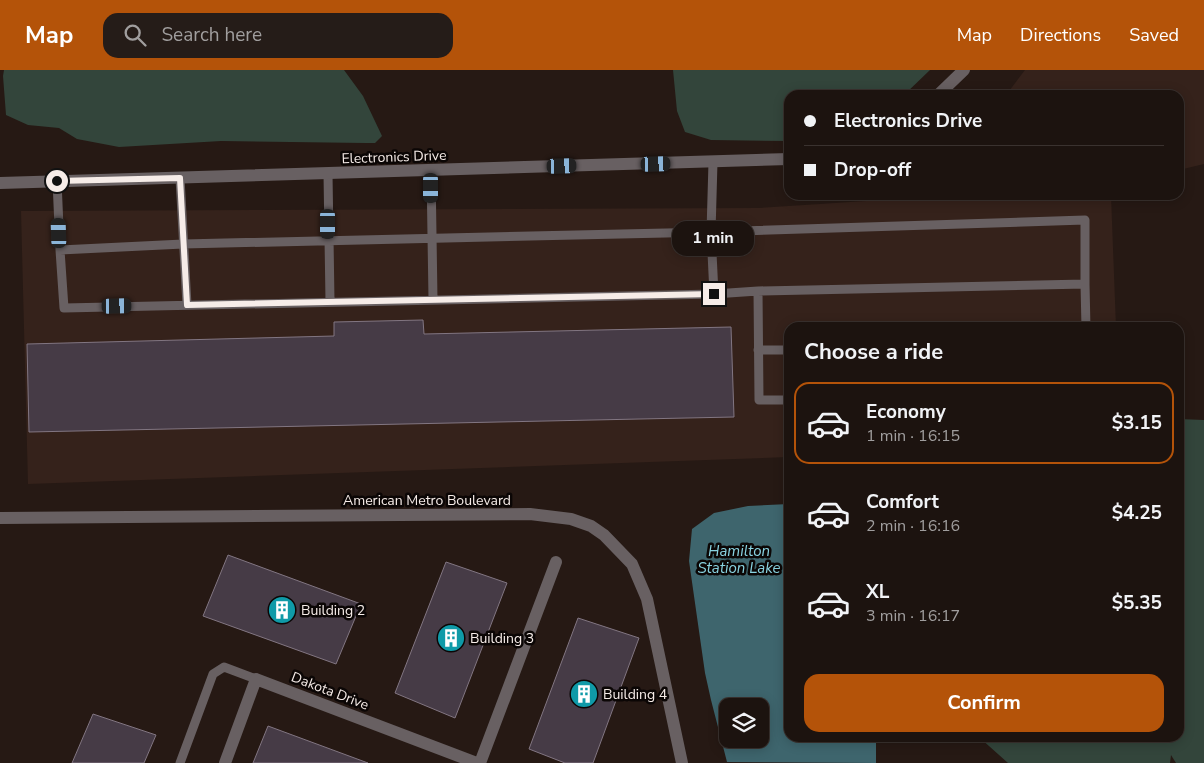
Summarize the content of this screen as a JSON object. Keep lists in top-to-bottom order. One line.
{"streets":{"street":["Electronics Drive","American Metro Boulevard","Dakota Drive"]},"water":["Hamilton Station Lake"],"places":{"building":["Building 2","Building 3","Building 4"]},"page":{"header":"Map","search":"Search here","nav":["Map","Directions","Saved"],"banner":["Electronics Drive","Drop-off"],"bubble":"1 min","heading":"Choose a ride","list":[{"name":"Economy","note":"1 min · 16:15","value":"$3.15"},{"name":"Comfort","note":"2 min · 16:16","value":"$4.25"},{"name":"XL","note":"3 min · 16:17","value":"$5.35"}],"buttons":"Confirm"}}
